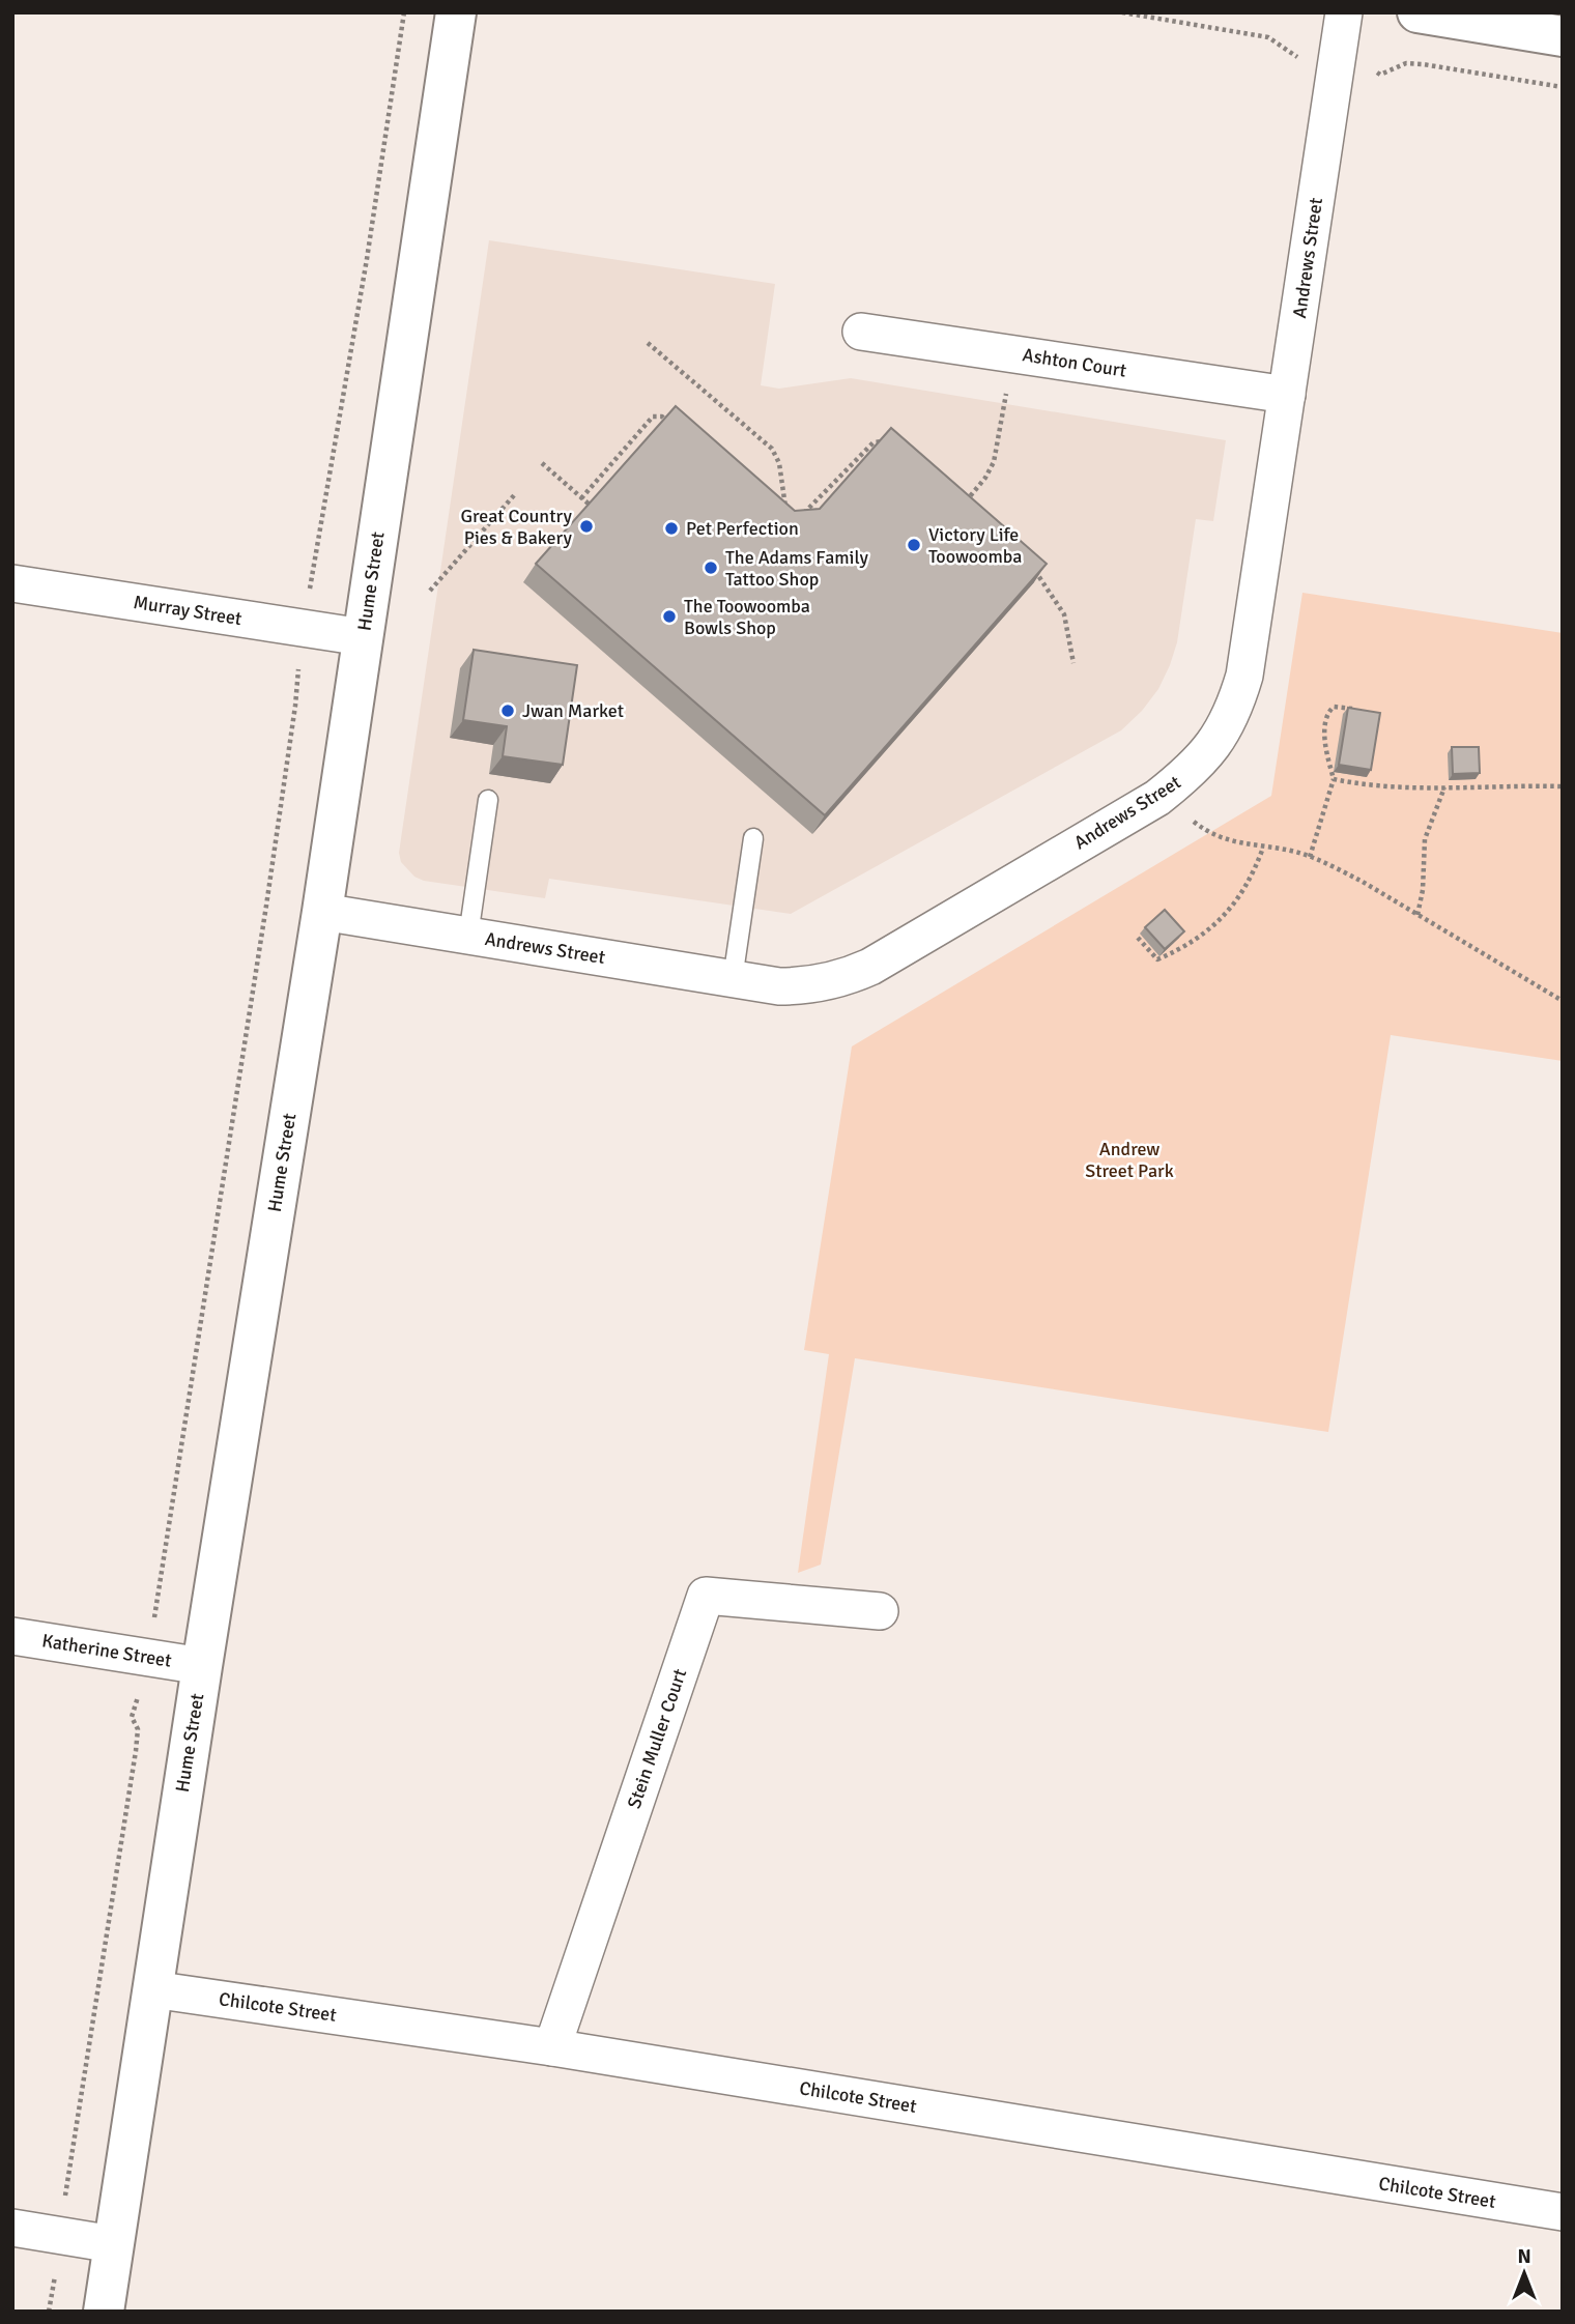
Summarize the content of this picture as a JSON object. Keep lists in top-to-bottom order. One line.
{"streets":{"street":["Andrews Street","Ashton Court","Hume Street","Murray Street","Katherine Street","Stein Muller Court","Chilcote Street"]},"crossings":[["Andrews Street","Ashton Court"],["Andrews Street","Hume Street"],["Hume Street","Murray Street"],["Hume Street","Katherine Street"],["Hume Street","Chilcote Street"],["Stein Muller Court","Chilcote Street"]],"parks":["Andrew Street Park"],"places":["Great Country Pies & Bakery","Pet Perfection","Victory Life Toowoomba","The Adams Family Tattoo Shop","The Toowoomba Bowls Shop","Jwan Market"],"north":"top"}
